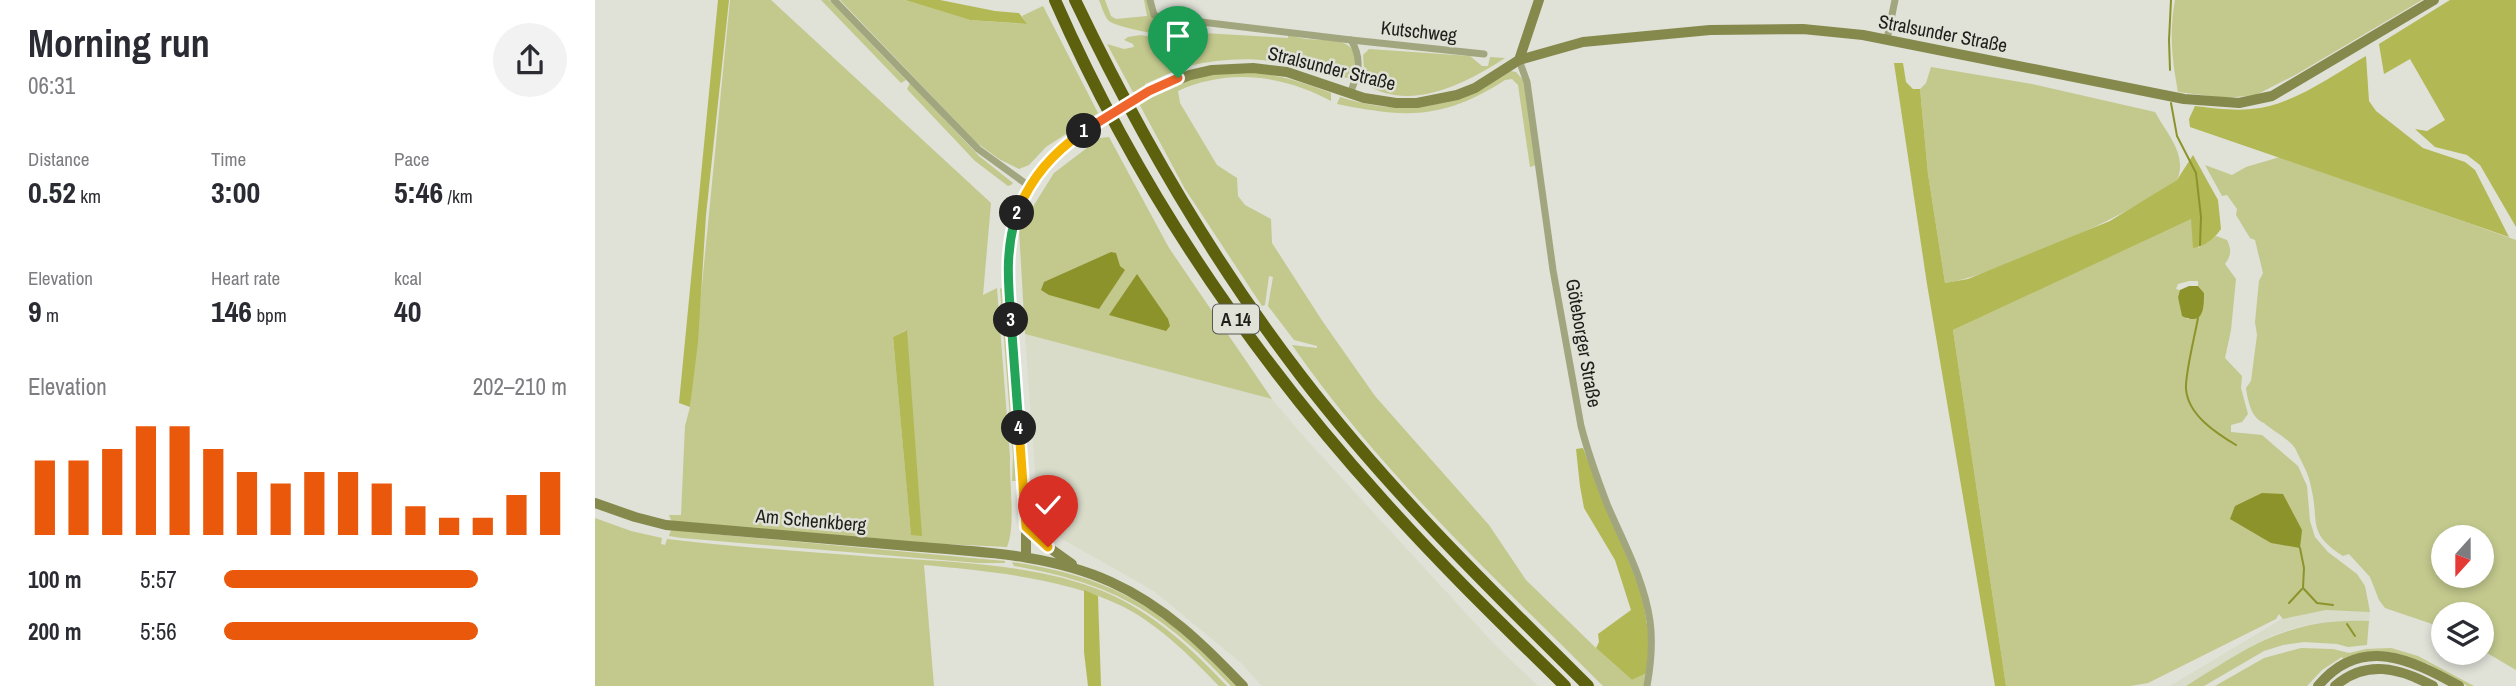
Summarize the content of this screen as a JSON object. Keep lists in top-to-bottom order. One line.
{"streets":{"highway":["A 14"],"street":["Kutschweg","Stralsunder Straße","Göteborger Straße","Am Schenkberg"]},"crossings":[["Kutschweg","Stralsunder Straße"],["Stralsunder Straße","Göteborger Straße"],["Stralsunder Straße","Am Schenkberg"]],"north":"bottom","page":{"heading":["Morning run","06:31"],"pins":["1","2","3","4"],"stats":[["Distance","0.52 km"],["Time","3:00"],["Pace","5:46 /km"],["Elevation","9 m"],["Heart rate","146 bpm"],["kcal","40"]],"chart":["Elevation","202–210 m"],"list":[{"name":"100 m","note":"5:57"},{"name":"200 m","note":"5:56"}]}}
